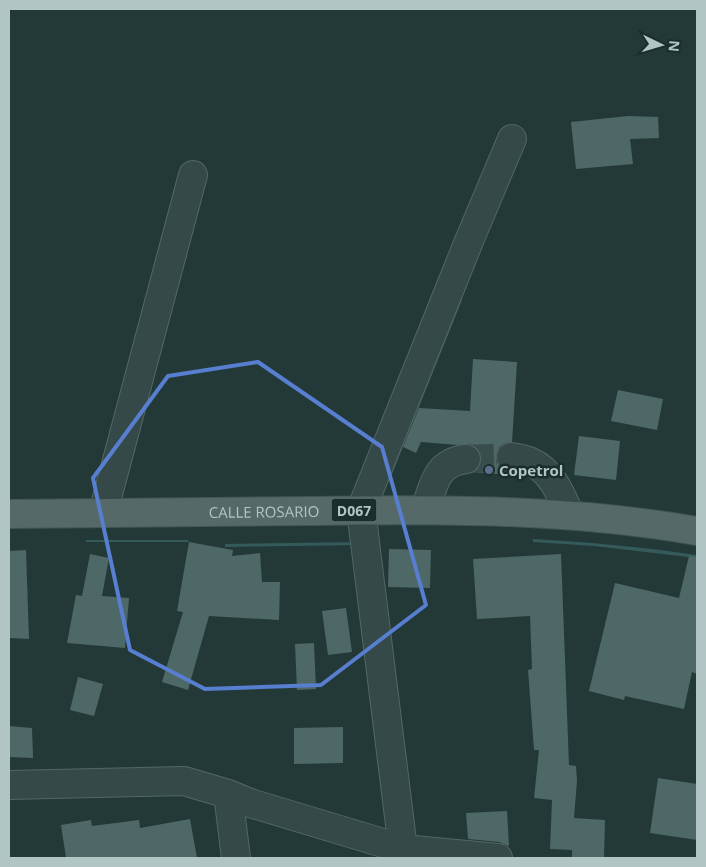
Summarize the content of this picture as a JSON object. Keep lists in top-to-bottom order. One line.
{"streets":{"main road":["D067","CALLE ROSARIO"]},"places":["Copetrol"],"north":"right"}
